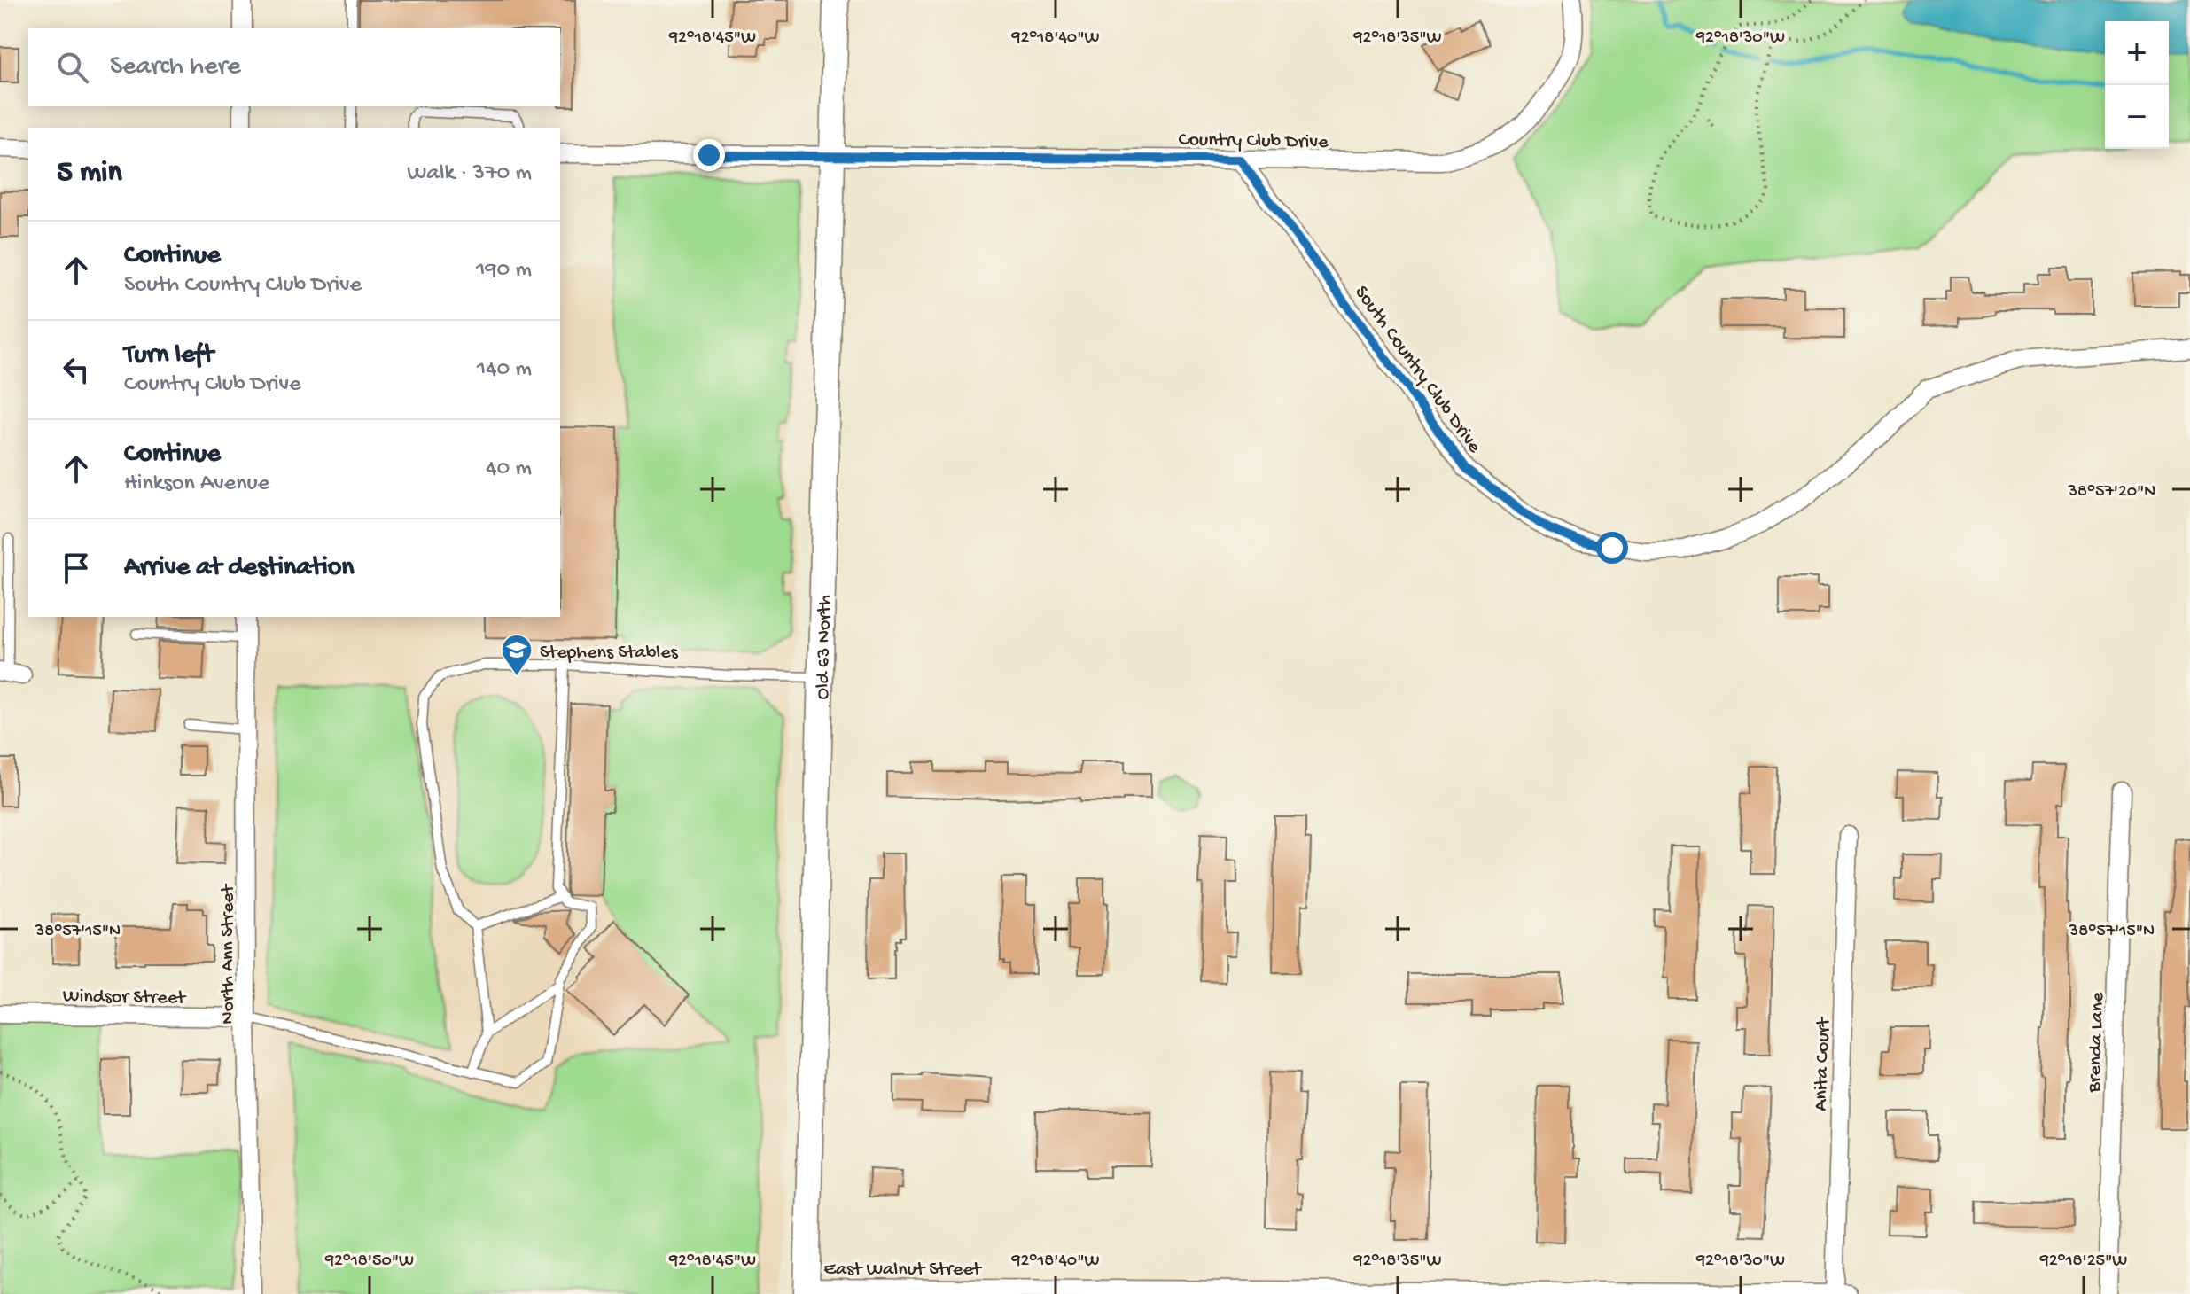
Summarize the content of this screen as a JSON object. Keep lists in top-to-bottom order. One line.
{"streets":{"main road":["Old 63 North"],"street":["Country Club Drive","South Country Club Drive","North Ann Street","Windsor Street","Brenda Lane","Anita Court","East Walnut Street"]},"crossings":[["Country Club Drive","South Country Club Drive"],["Country Club Drive","Old 63 North"],["Old 63 North","East Walnut Street"],["North Ann Street","Windsor Street"],["Anita Court","East Walnut Street"]],"places":{"school or university":["Stephens Stables"]},"page":{"map_buttons":["+","−"],"search":"Search here","heading":["5 min","Walk · 370 m"],"list":[["Continue","South Country Club Drive","190 m"],["Turn left","Country Club Drive","140 m"],["Continue","Hinkson Avenue","40 m"],"Arrive at destination"]},"coordinates":["92°18'45\"W","92°18'40\"W","92°18'35\"W","92°18'30\"W","38°57'20\"N","38°57'15\"N","92°18'50\"W","92°18'25\"W"]}
